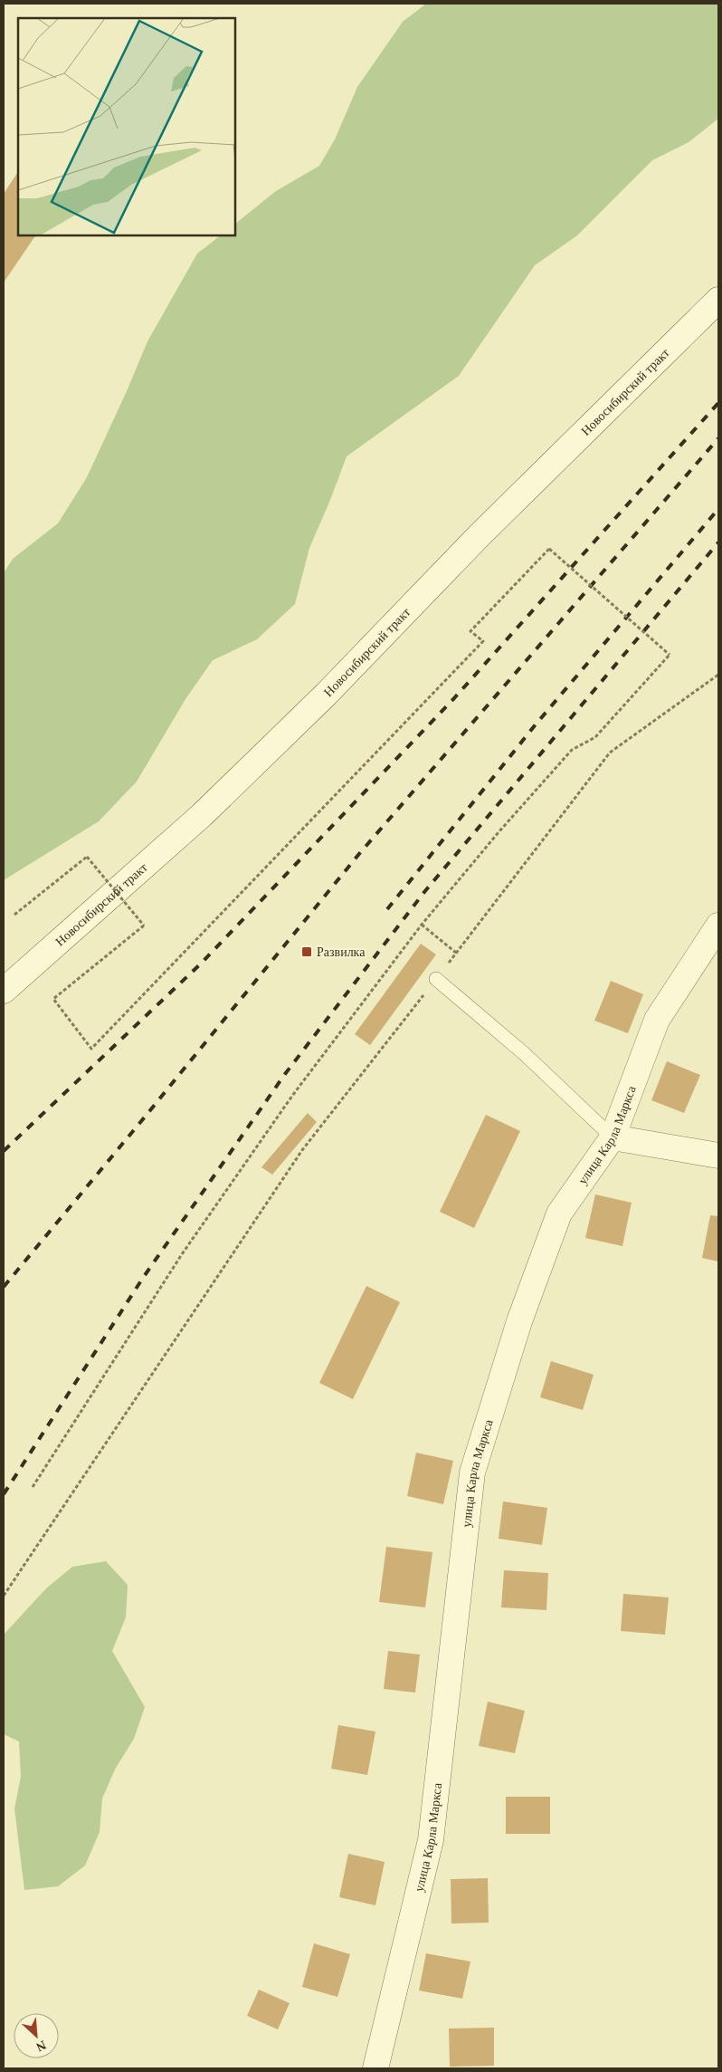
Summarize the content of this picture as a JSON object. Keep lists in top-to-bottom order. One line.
{"streets":{"street":["Новосибирский тракт","улица Карла Маркса"]},"places":{"transit":["Развилка"]},"north":"bottom right"}
